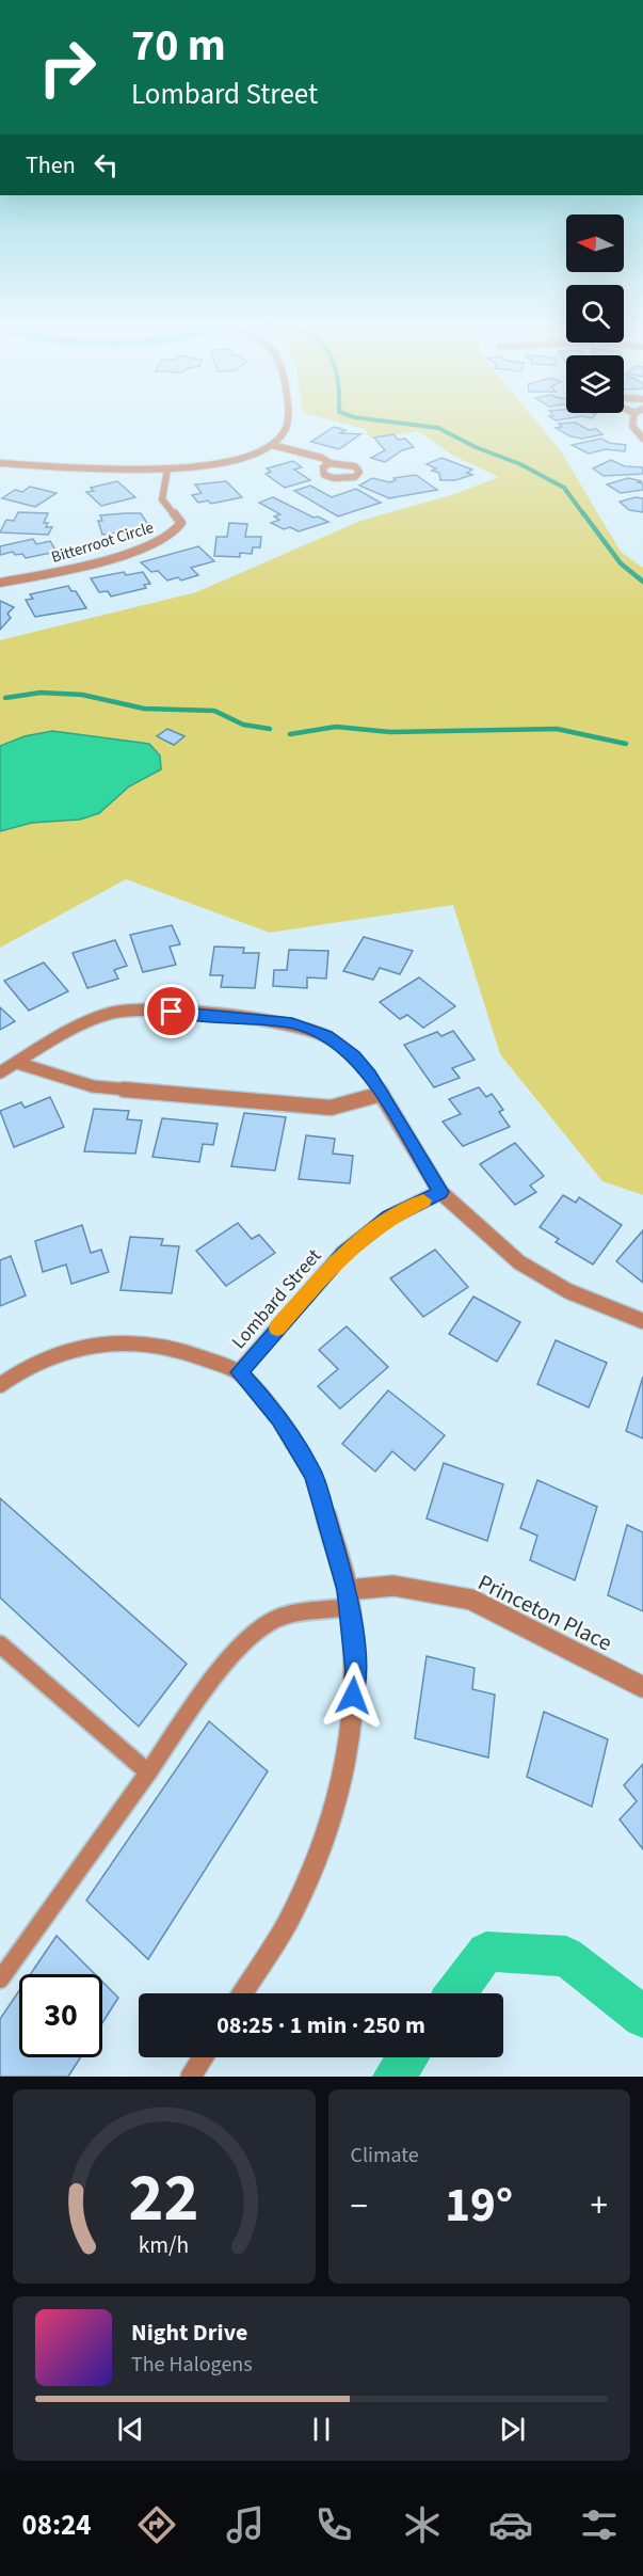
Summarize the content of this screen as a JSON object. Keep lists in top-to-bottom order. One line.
{"streets":{"street":["Bitterroot Circle","Lombard Street","Princeton Place"]},"north":"left","page":{"turn":["70 m","Lombard Street"],"then":"Then","limit":"30","trip":"08:25 · 1 min · 250 m","tile":"Climate","heat":["−","19°","+"],"song":["Night Drive","The Halogens"],"tabs":"08:24","gauge":["22","km/h"]}}
